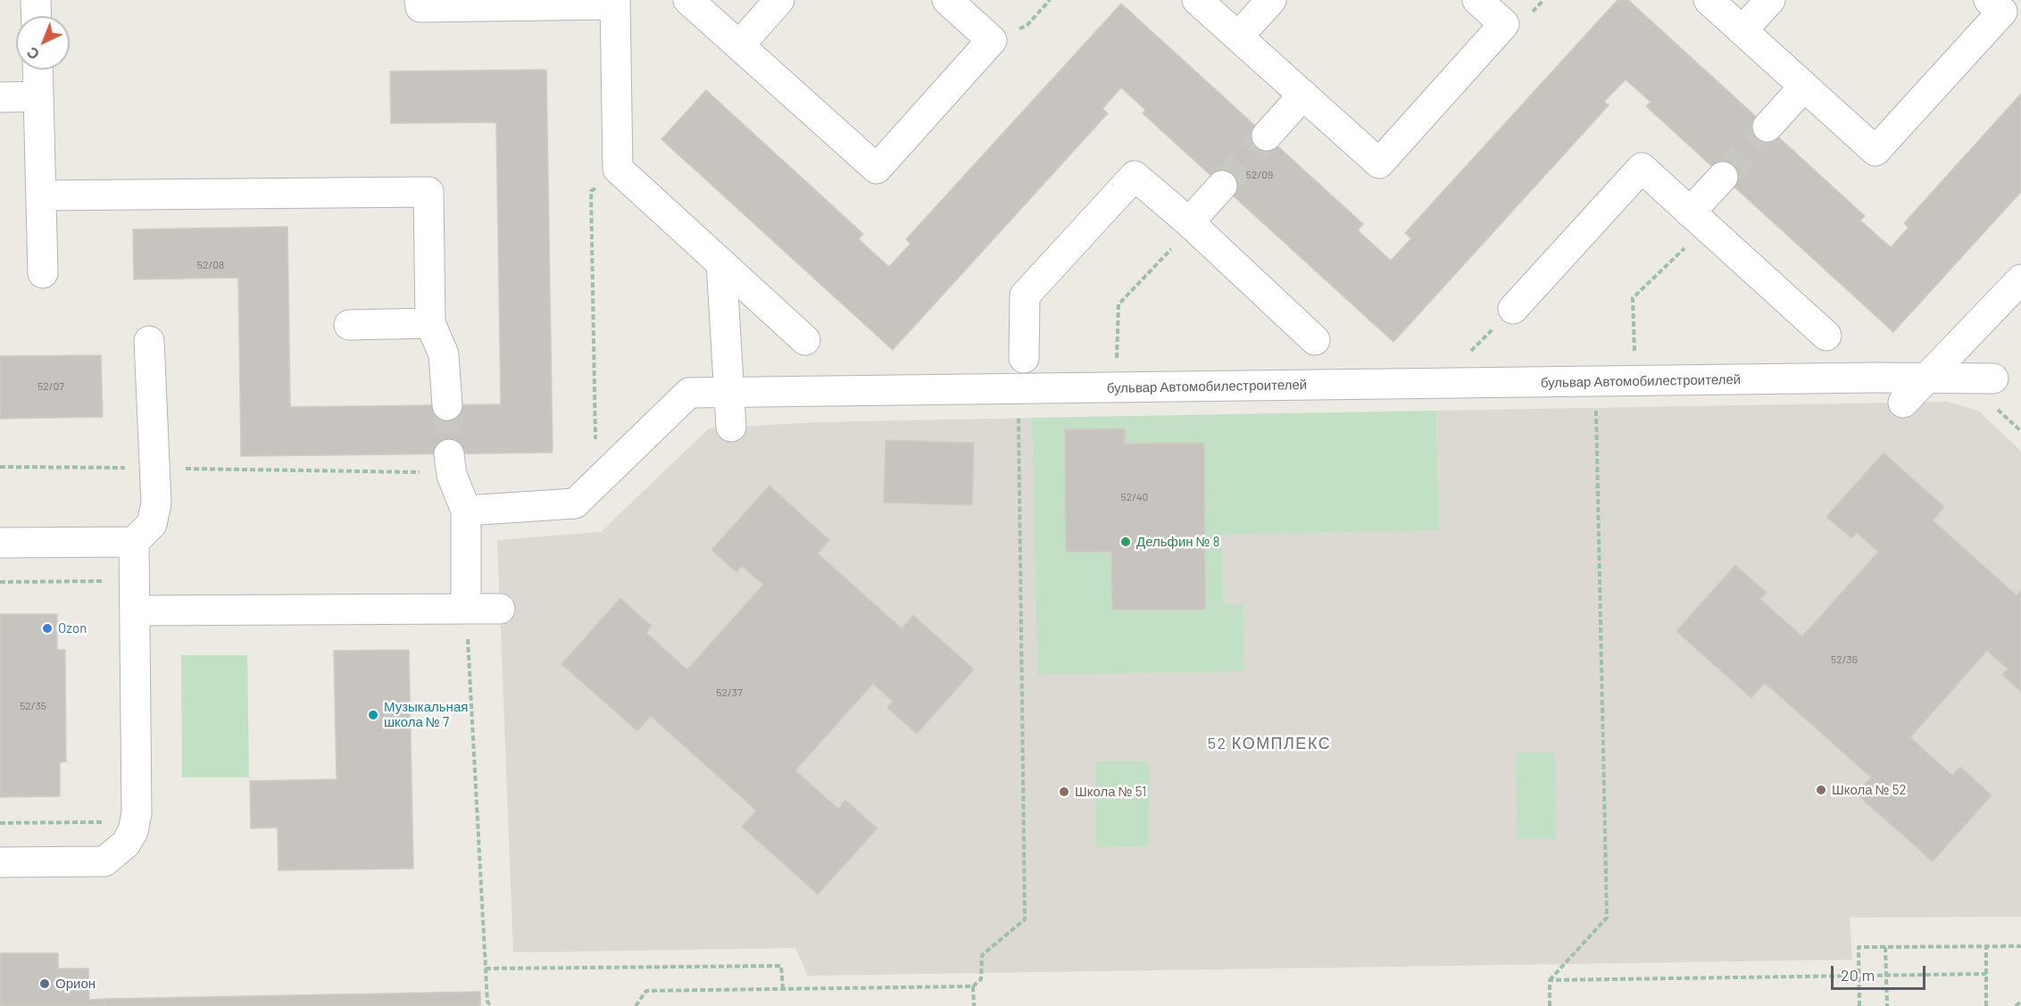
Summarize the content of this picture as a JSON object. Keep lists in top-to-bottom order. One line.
{"streets":{"street":["бульвар Автомобилестроителей"]},"districts":["52 КОМПЛЕКС"],"places":["Дельфин № 8","Ozon","Музыкальная школа № 7","Школа № 52","Школа № 51","Орион"],"house_numbers":["52/09","52/08","52/07","52/40","52/36","52/37","52/35"],"scale_bar":"20 m","north":"bottom left"}
